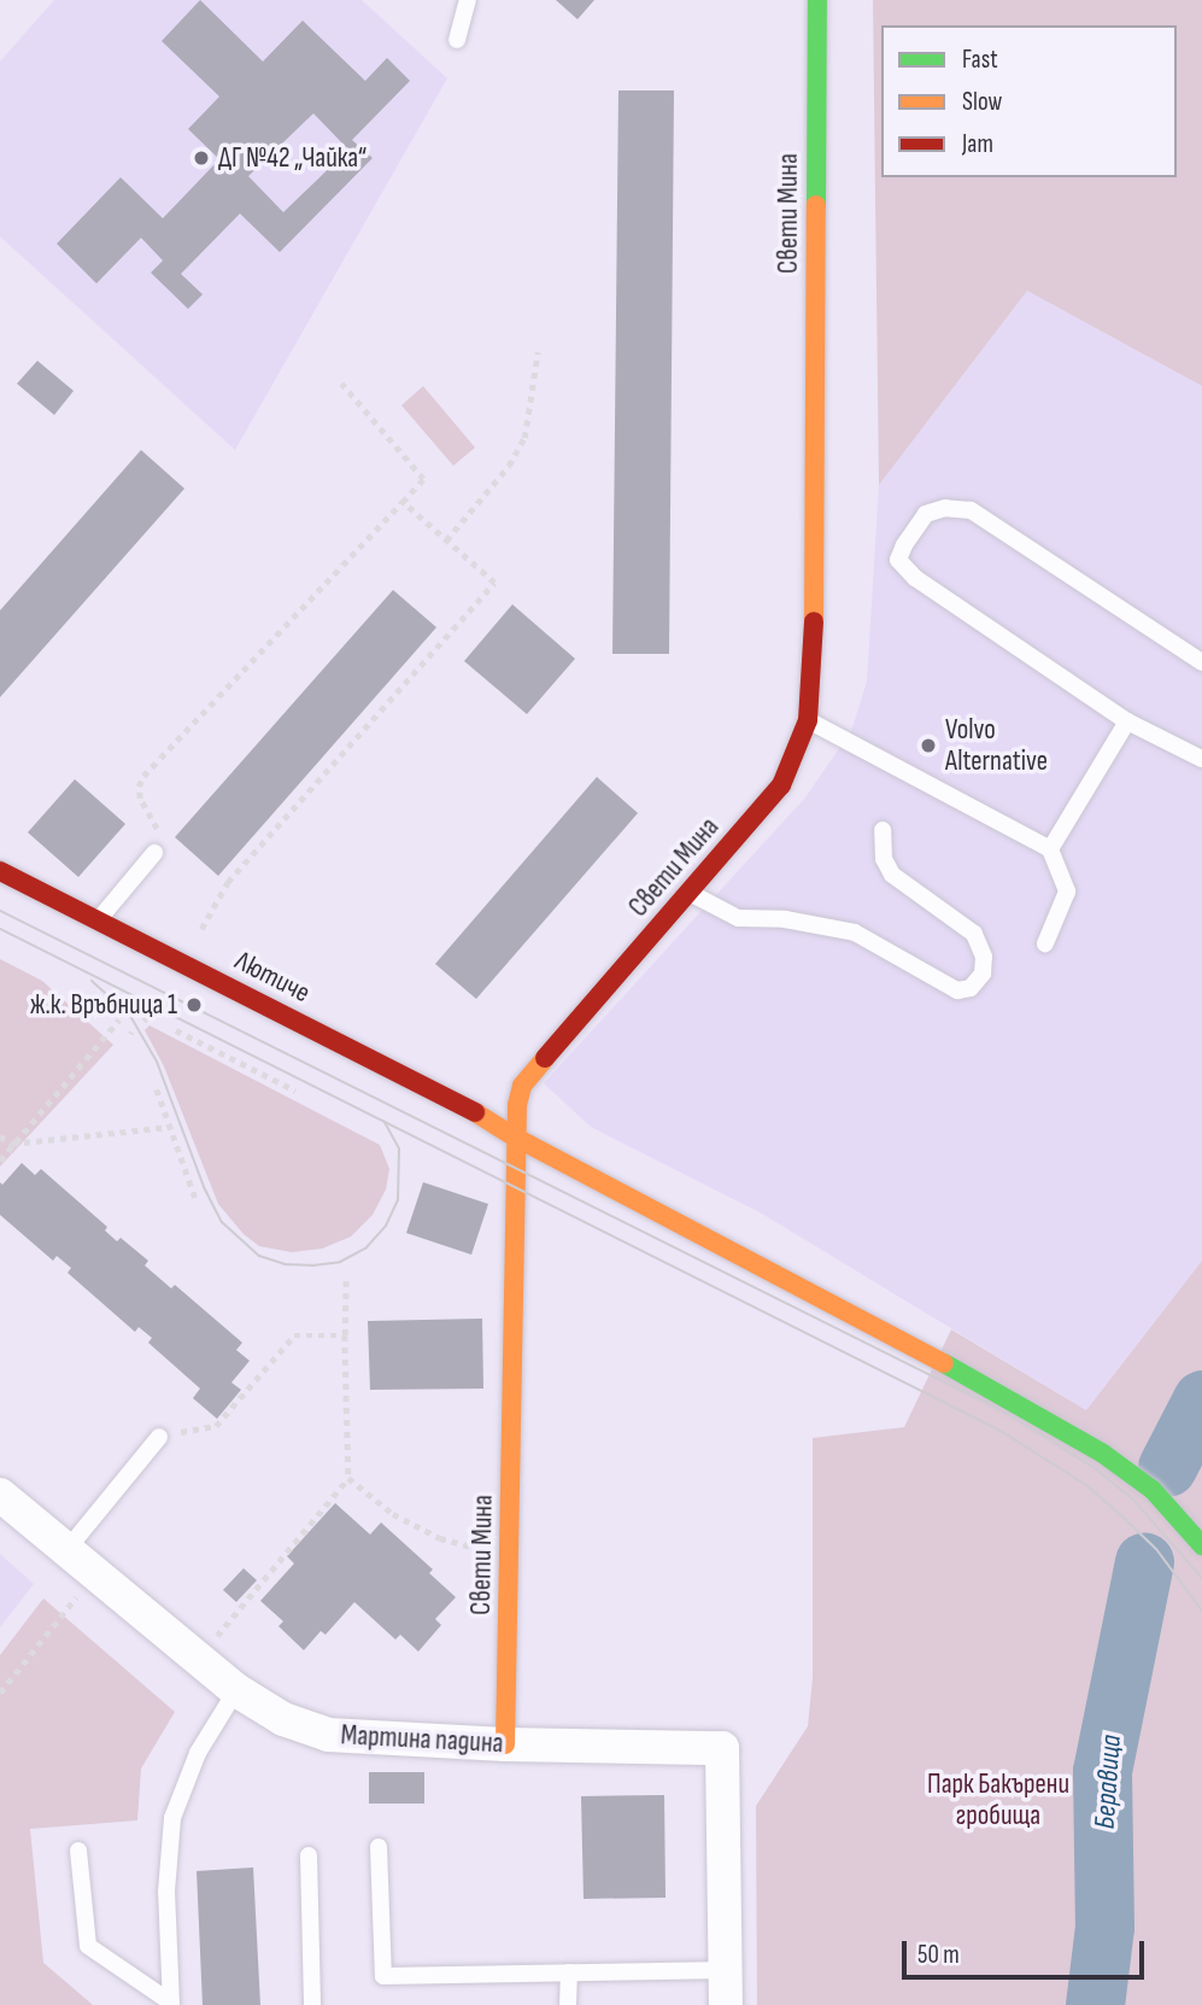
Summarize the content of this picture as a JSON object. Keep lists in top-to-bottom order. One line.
{"streets":{"street":["Свети Мина","Лютиче","Мартина падина"]},"crossings":[["Свети Мина","Лютиче"],["Свети Мина","Мартина падина"]],"water":["Беравица"],"parks":["Парк Бакърени гробища"],"places":["ДГ №42 „Чайка“","Volvo Alternative","ж.к. Връбница 1"],"legend":["Fast","Slow","Jam"],"scale_bar":"50 m"}
